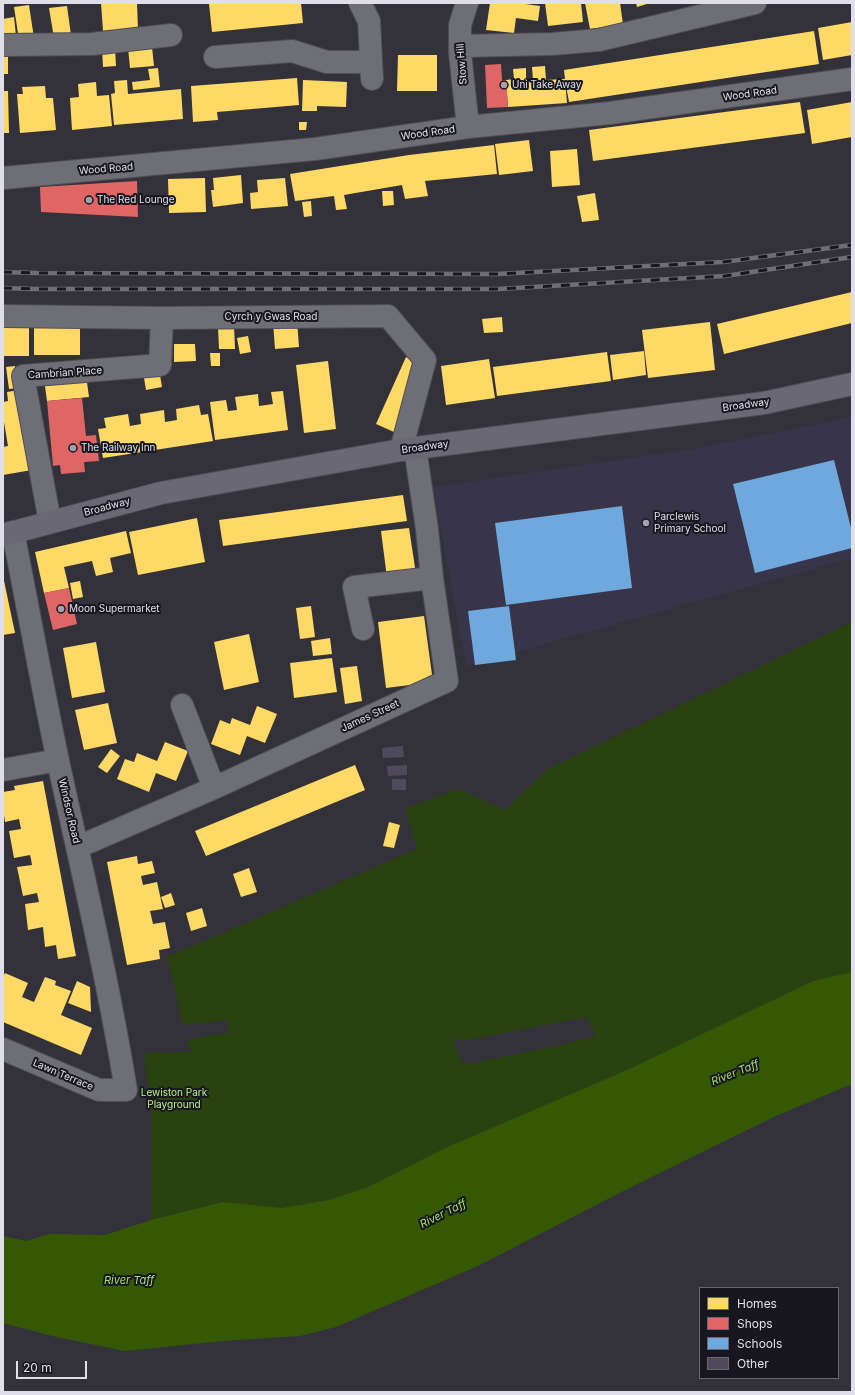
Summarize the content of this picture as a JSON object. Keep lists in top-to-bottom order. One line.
{"streets":{"main road":["Broadway"],"street":["Stow Hill","Wood Road","Cyrch y Gwas Road","Cambrian Place","James Street","Windsor Road","Lawn Terrace"]},"crossings":[["Stow Hill","Wood Road"],["Cyrch y Gwas Road","Cambrian Place"],["Cyrch y Gwas Road","Broadway"],["Cyrch y Gwas Road","James Street"],["Cambrian Place","Broadway"],["Broadway","James Street"],["Broadway","Windsor Road"],["James Street","Windsor Road"],["Windsor Road","Lawn Terrace"]],"water":["River Taff"],"parks":["Lewiston Park Playground"],"places":["Uni Take Away","The Red Lounge","The Railway Inn","Parclewis Primary School","Moon Supermarket"],"legend":["Homes","Shops","Schools","Other"],"scale_bar":"20 m"}
